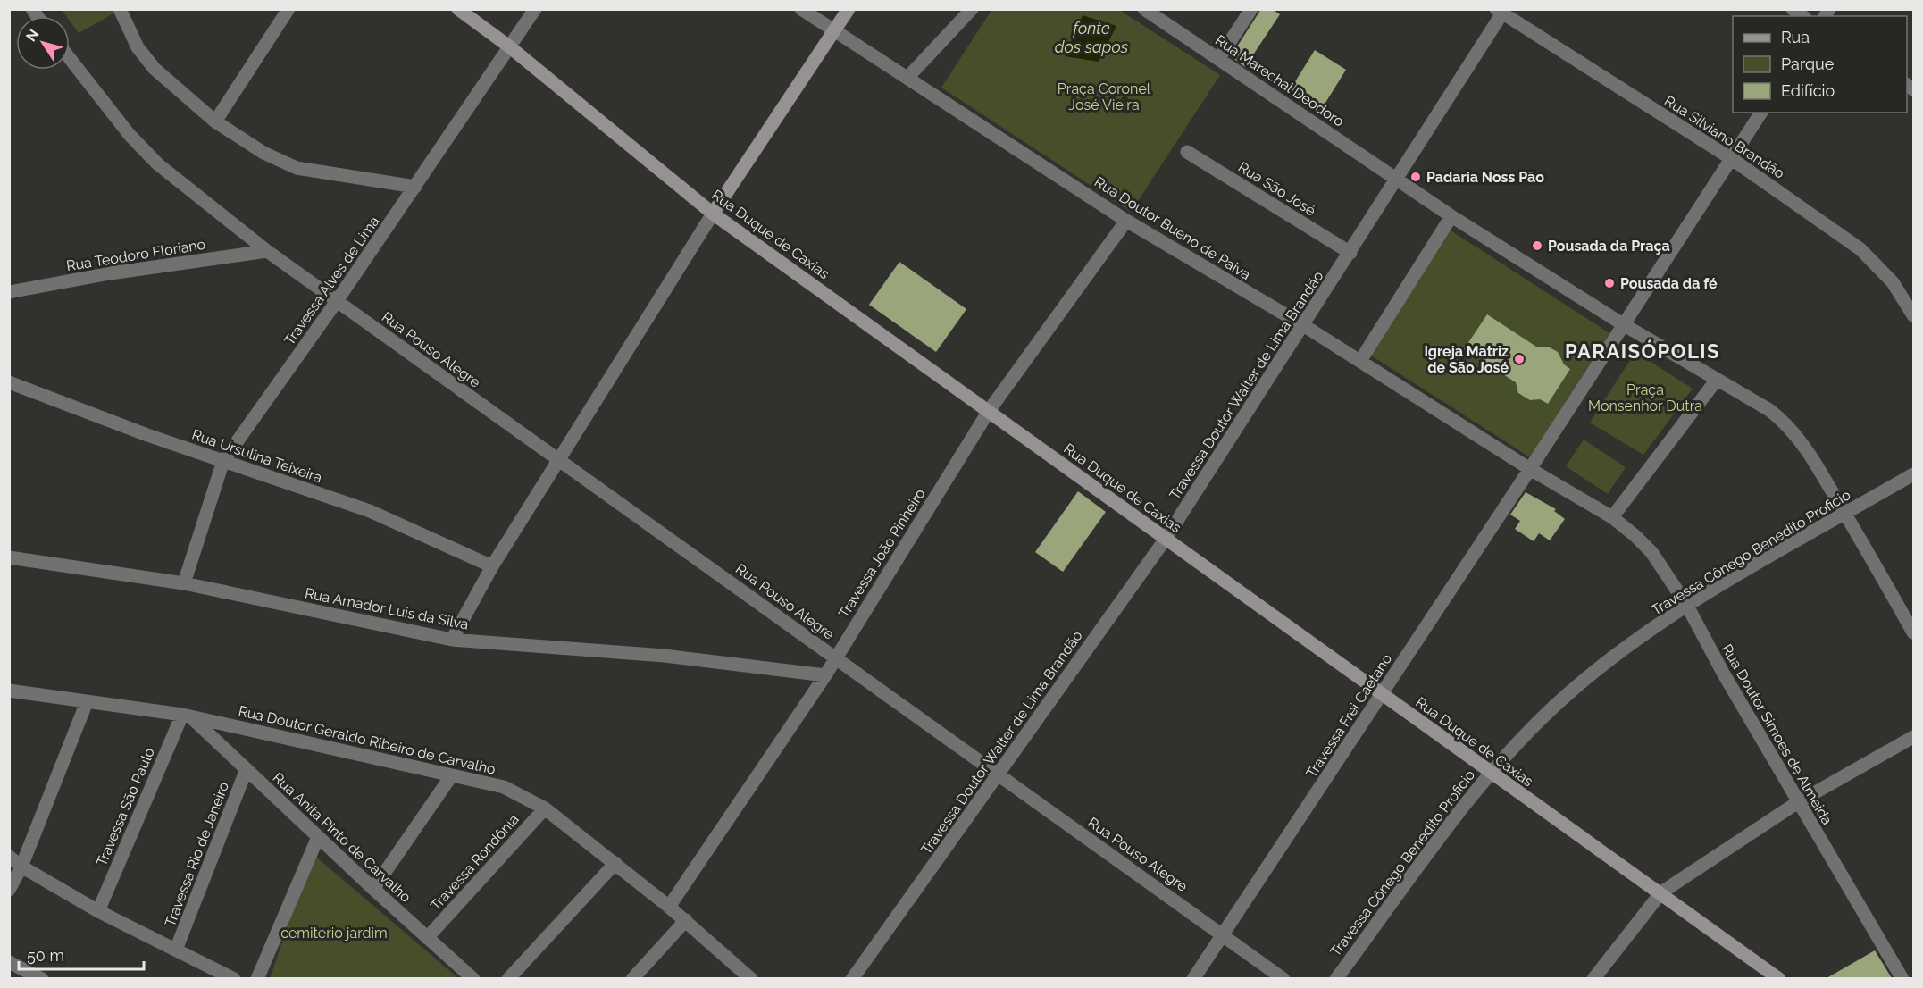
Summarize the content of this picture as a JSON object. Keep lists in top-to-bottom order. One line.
{"streets":{"street":["Rua Marechal Deodoro","Rua Silviano Brandão","Rua São José","Rua Doutor Bueno de Paiva","Rua Duque de Caxias","Rua Teodoro Floriano","Travessa Alves de Lima","Rua Pouso Alegre","Travessa Doutor Walter de Lima Brandão","Rua Ursulina Teixeira","Travessa Cônego Benedito Proficio","Travessa João Pinheiro","Rua Amador Luis da Silva","Travessa Frei Caetano","Rua Doutor Simoes de Almeida","Rua Doutor Geraldo Ribeiro de Carvalho","Travessa São Paulo","Rua Anita Pinto de Carvalho","Travessa Rio de Janeiro","Travessa Rondônia"]},"crossings":[["Rua Marechal Deodoro","Travessa Doutor Walter de Lima Brandão"],["Rua Marechal Deodoro","Travessa Cônego Benedito Proficio"],["Rua Silviano Brandão","Travessa Doutor Walter de Lima Brandão"],["Rua São José","Travessa Doutor Walter de Lima Brandão"],["Rua Doutor Bueno de Paiva","Travessa Doutor Walter de Lima Brandão"],["Rua Doutor Bueno de Paiva","Travessa João Pinheiro"],["Rua Doutor Bueno de Paiva","Travessa Frei Caetano"],["Rua Duque de Caxias","Travessa Alves de Lima"],["Rua Duque de Caxias","Travessa Doutor Walter de Lima Brandão"],["Rua Duque de Caxias","Travessa Cônego Benedito Proficio"],["Rua Duque de Caxias","Travessa João Pinheiro"],["Rua Duque de Caxias","Travessa Frei Caetano"],["Rua Teodoro Floriano","Rua Pouso Alegre"],["Travessa Alves de Lima","Rua Pouso Alegre"],["Travessa Alves de Lima","Rua Ursulina Teixeira"],["Travessa Alves de Lima","Rua Amador Luis da Silva"],["Rua Pouso Alegre","Travessa Doutor Walter de Lima Brandão"],["Rua Pouso Alegre","Travessa João Pinheiro"],["Rua Pouso Alegre","Travessa Frei Caetano"],["Travessa Cônego Benedito Proficio","Rua Doutor Simoes de Almeida"],["Travessa João Pinheiro","Rua Amador Luis da Silva"],["Travessa João Pinheiro","Rua Doutor Geraldo Ribeiro de Carvalho"],["Rua Doutor Geraldo Ribeiro de Carvalho","Travessa São Paulo"],["Rua Doutor Geraldo Ribeiro de Carvalho","Rua Anita Pinto de Carvalho"],["Rua Doutor Geraldo Ribeiro de Carvalho","Travessa Rondônia"],["Travessa São Paulo","Rua Anita Pinto de Carvalho"],["Rua Anita Pinto de Carvalho","Travessa Rio de Janeiro"],["Rua Anita Pinto de Carvalho","Travessa Rondônia"]],"districts":["PARAISÓPOLIS"],"water":["fonte dos sapos"],"parks":["Praça Coronel José Vieira","Praça Monsenhor Dutra","cemiterio jardim"],"places":["Padaria Noss Pão","Pousada da Praça","Pousada da fé","Igreja Matriz de São José"],"legend":["Rua","Parque","Edifício"],"scale_bar":"50 m","north":"top left"}
